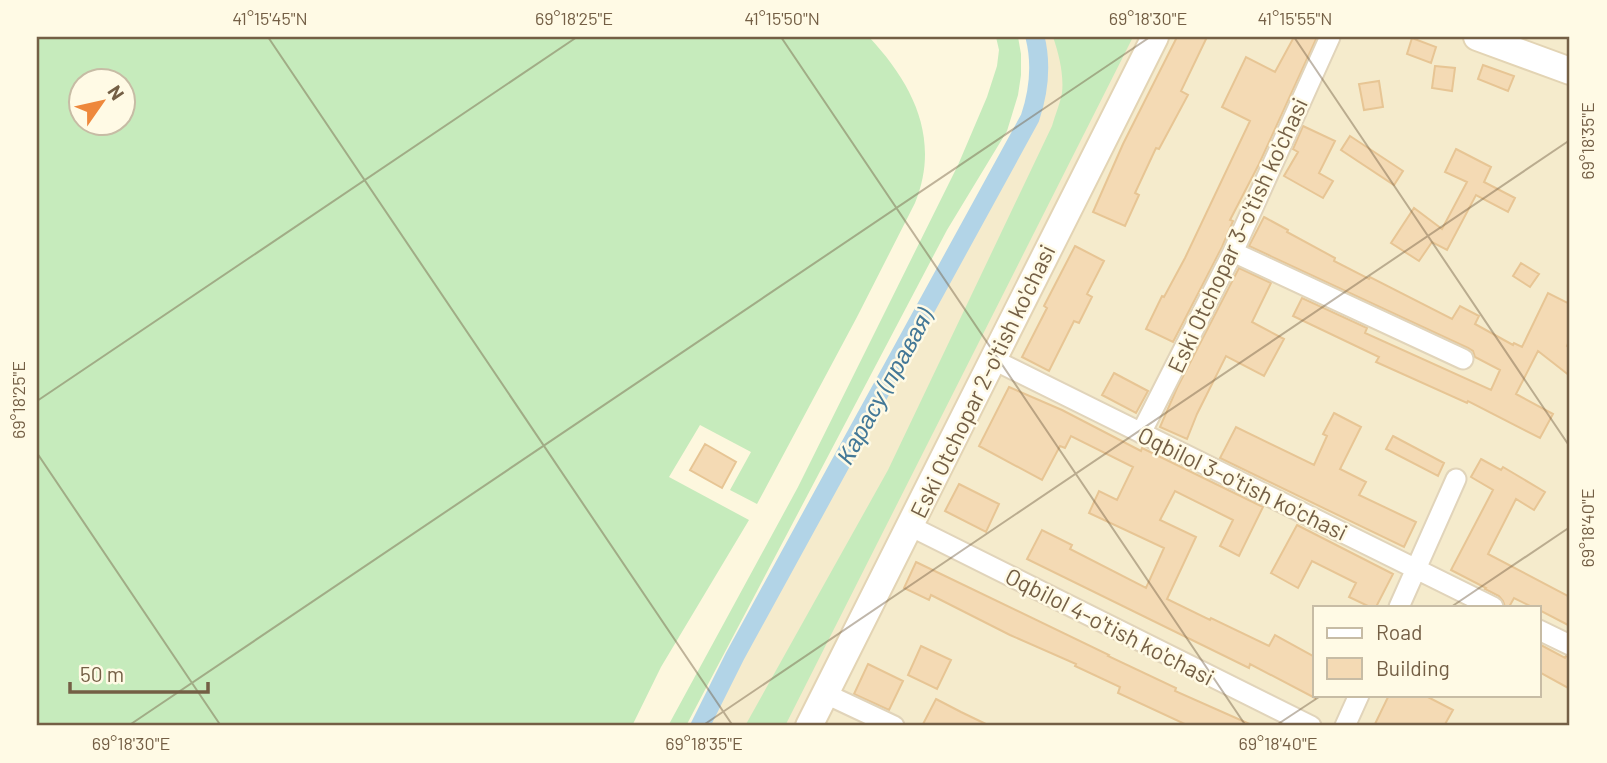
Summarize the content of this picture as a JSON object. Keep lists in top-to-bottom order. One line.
{"streets":{"street":["Eski Otchopar 3-o'tish ko'chasi","Eski Otchopar 2-o'tish ko'chasi","Oqbilol 3-o'tish ko'chasi","Oqbilol 4-o'tish ko'chasi"]},"crossings":[["Eski Otchopar 3-o'tish ko'chasi","Oqbilol 3-o'tish ko'chasi"],["Eski Otchopar 2-o'tish ko'chasi","Oqbilol 3-o'tish ko'chasi"],["Eski Otchopar 2-o'tish ko'chasi","Oqbilol 4-o'tish ko'chasi"]],"water":["Карасу (правая)"],"legend":["Road","Building"],"scale_bar":"50 m","north":"top right","coordinates":["41°15'45\"N","69°18'25\"E","41°15'50\"N","69°18'30\"E","41°15'55\"N","69°18'35\"E","69°18'40\"E"]}
